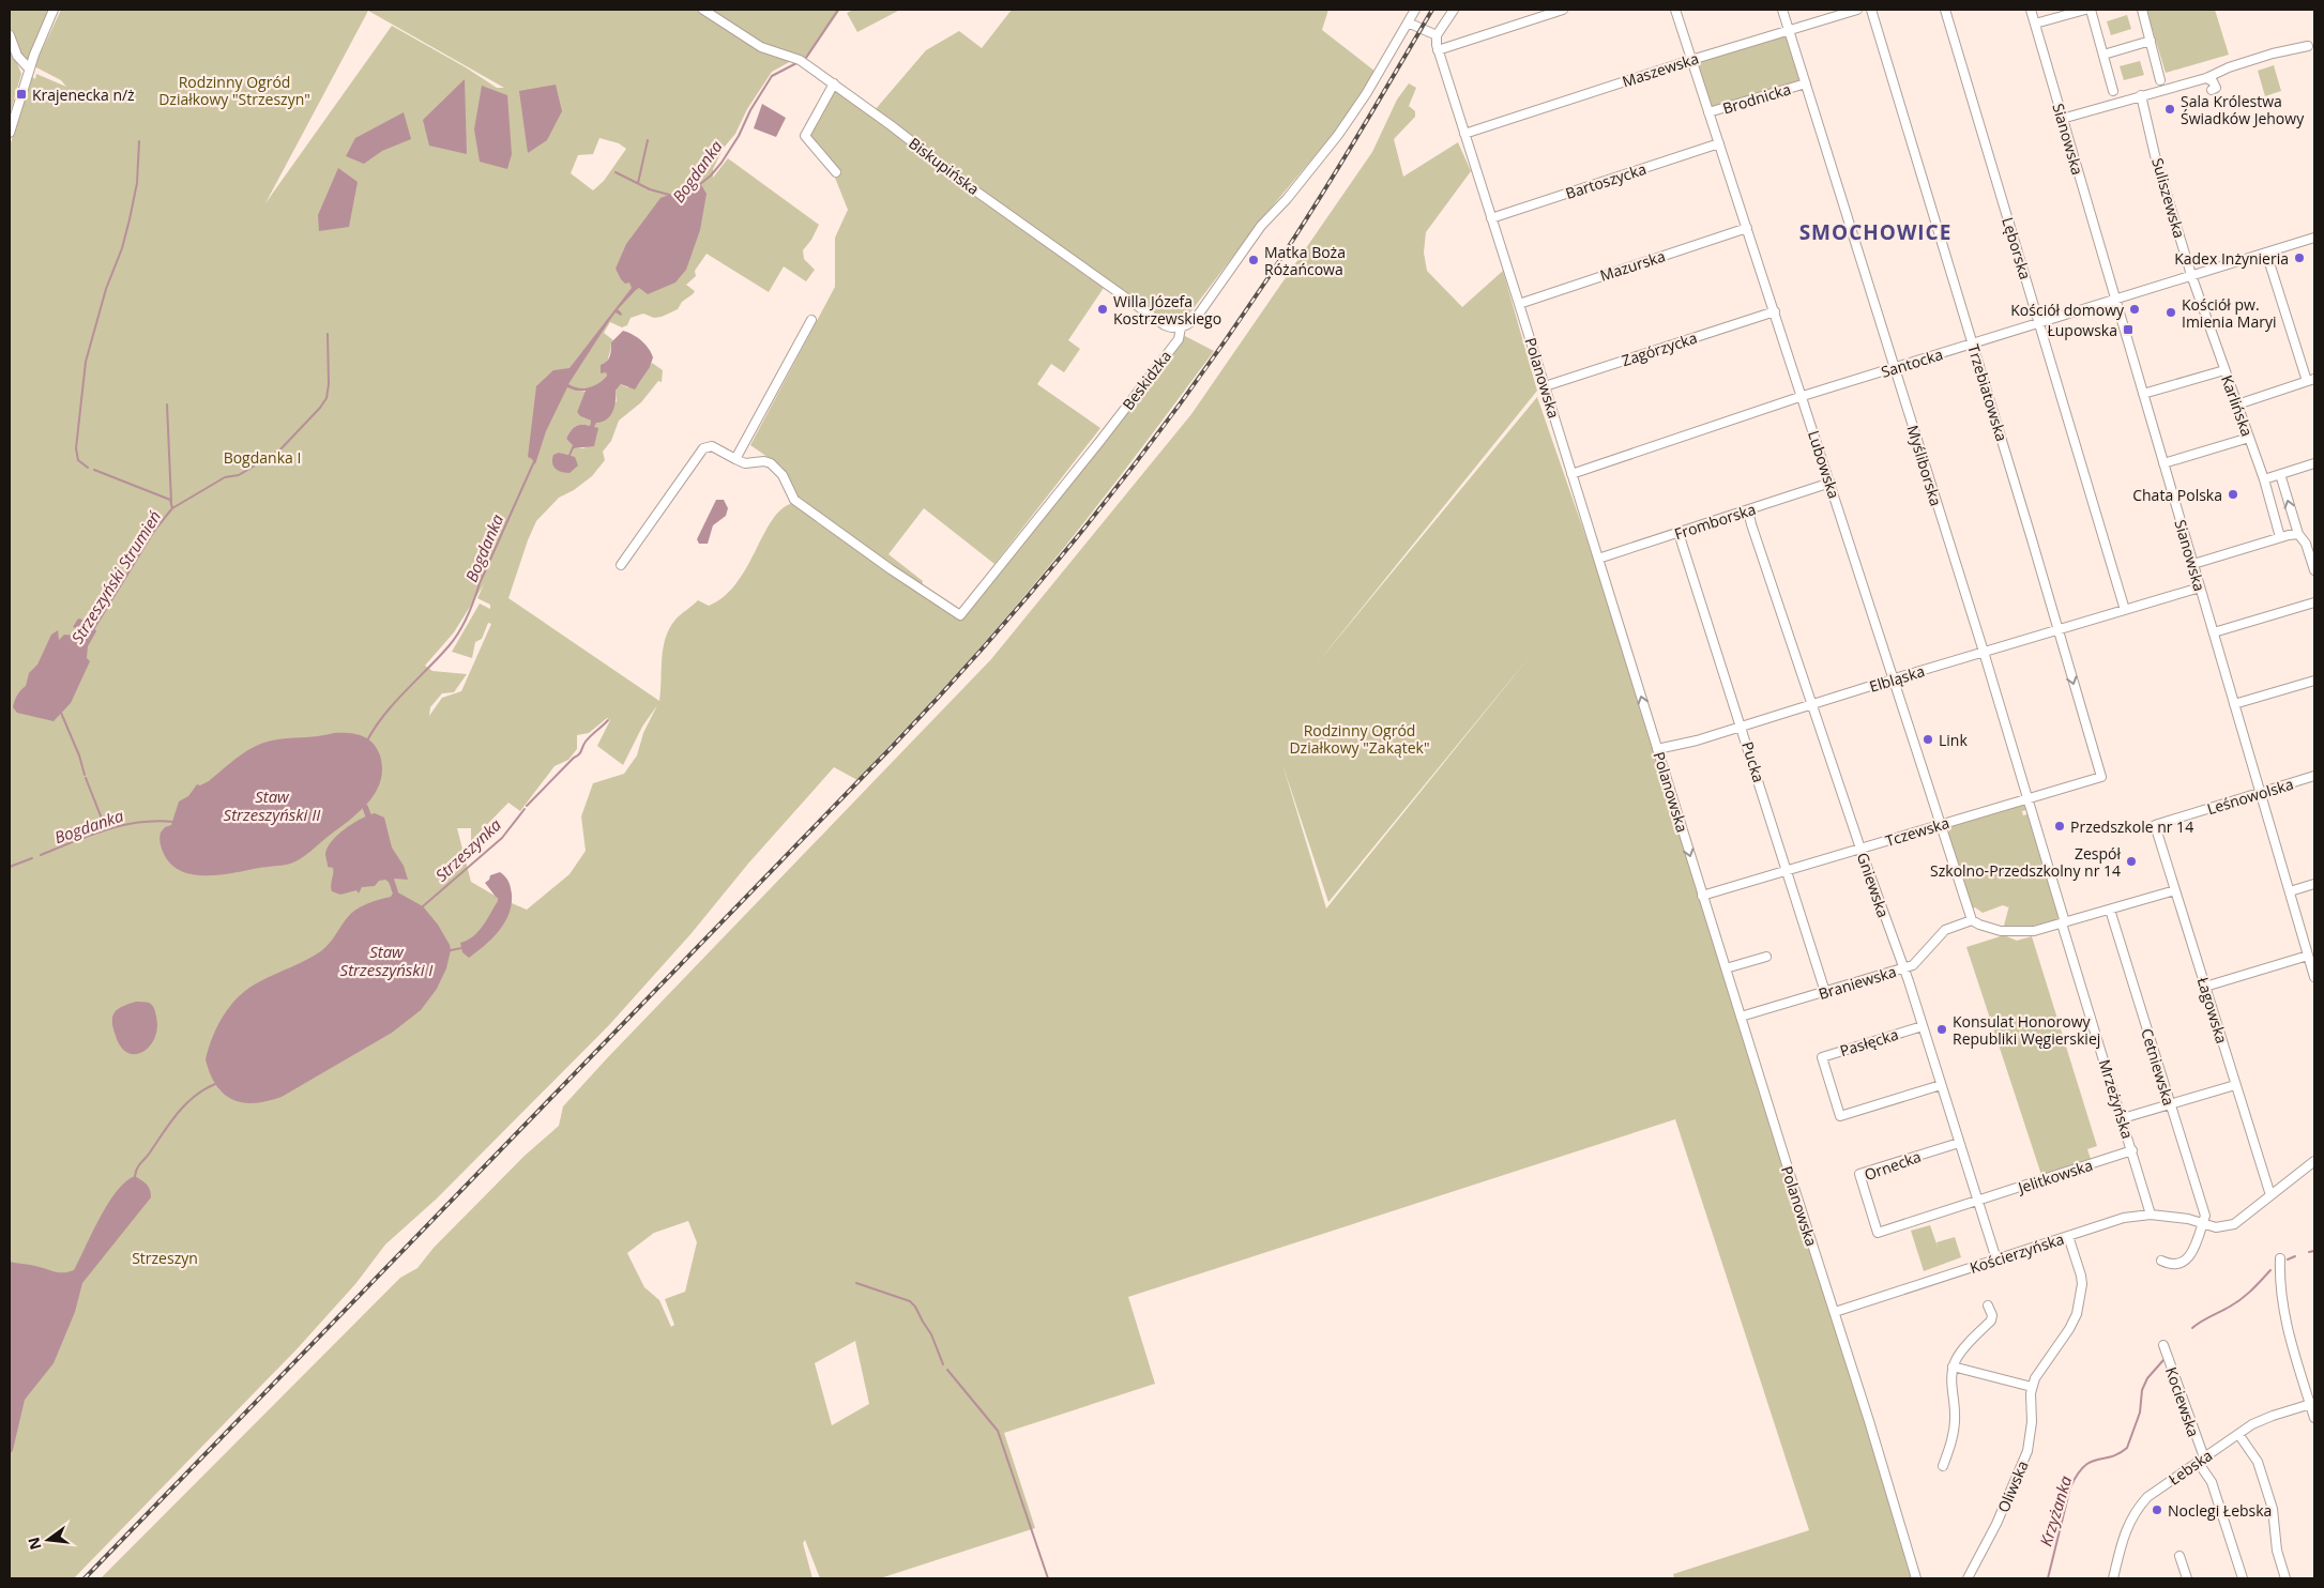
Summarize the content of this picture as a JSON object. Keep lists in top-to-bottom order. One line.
{"streets":{"street":["Maszewska","Brodnicka","Sianowska","Biskupińska","Bartoszycka","Suliszewska","Lęborska","Mazurska","Zagórzycka","Santocka","Polanowska","Beskidzka","Trzebiatowska","Karlińska","Lubowska","Myśliborska","Fromborska","Elbląska","Pucka","Leśnowolska","Tczewska","Gniewska","Braniewska","Łagowska","Pasłęcka","Cetniewska","Mrzeżyńska","Ornecka","Jelitkowska","Kościerzyńska","Kociewska","Łebska","Oliwska"]},"crossings":[["Maszewska","Polanowska"],["Maszewska","Lubowska"],["Maszewska","Myśliborska"],["Brodnicka","Lubowska"],["Brodnicka","Myśliborska"],["Sianowska","Santocka"],["Sianowska","Elbląska"],["Sianowska","Leśnowolska"],["Biskupińska","Beskidzka"],["Bartoszycka","Polanowska"],["Bartoszycka","Lubowska"],["Suliszewska","Santocka"],["Suliszewska","Karlińska"],["Lęborska","Santocka"],["Lęborska","Elbląska"],["Mazurska","Polanowska"],["Mazurska","Lubowska"],["Zagórzycka","Polanowska"],["Zagórzycka","Lubowska"],["Santocka","Polanowska"],["Santocka","Trzebiatowska"],["Santocka","Karlińska"],["Santocka","Lubowska"],["Santocka","Myśliborska"],["Polanowska","Fromborska"],["Polanowska","Elbląska"],["Polanowska","Tczewska"],["Polanowska","Braniewska"],["Polanowska","Kościerzyńska"],["Trzebiatowska","Elbląska"],["Trzebiatowska","Tczewska"],["Lubowska","Fromborska"],["Lubowska","Elbląska"],["Lubowska","Tczewska"],["Lubowska","Braniewska"],["Myśliborska","Elbląska"],["Myśliborska","Tczewska"],["Myśliborska","Mrzeżyńska"],["Fromborska","Pucka"],["Fromborska","Gniewska"],["Elbląska","Pucka"],["Elbląska","Gniewska"],["Pucka","Tczewska"],["Pucka","Braniewska"],["Leśnowolska","Łagowska"],["Tczewska","Gniewska"],["Gniewska","Braniewska"],["Gniewska","Pasłęcka"],["Gniewska","Ornecka"],["Gniewska","Jelitkowska"],["Gniewska","Kościerzyńska"],["Łagowska","Kościerzyńska"],["Cetniewska","Kościerzyńska"],["Mrzeżyńska","Jelitkowska"],["Mrzeżyńska","Kościerzyńska"],["Ornecka","Jelitkowska"],["Kościerzyńska","Oliwska"],["Kociewska","Łebska"]],"districts":["SMOCHOWICE"],"water":["Bogdanka","Strzeszyński Strumień","Staw Strzeszyński II","Strzeszynka","Staw Strzeszyński I","Krzyżanka"],"parks":["Rodzinny Ogród Działkowy \"Strzeszyn\"","Bogdanka I","Rodzinny Ogród Działkowy \"Zakątek\"","Strzeszyn"],"places":{"transit":["Krajenecka n/ż","Łupowska"],"other":["Sala Królestwa Świadków Jehowy","Kadex Inżynieria","Matka Boża Różańcowa","Willa Józefa Kostrzewskiego","Kościół domowy","Kościół pw. Imienia Maryi","Chata Polska","Link","Przedszkole nr 14","Zespół Szkolno-Przedszkolny nr 14","Konsulat Honorowy Republiki Węgierskiej","Noclegi Łebska"]},"north":"left"}
